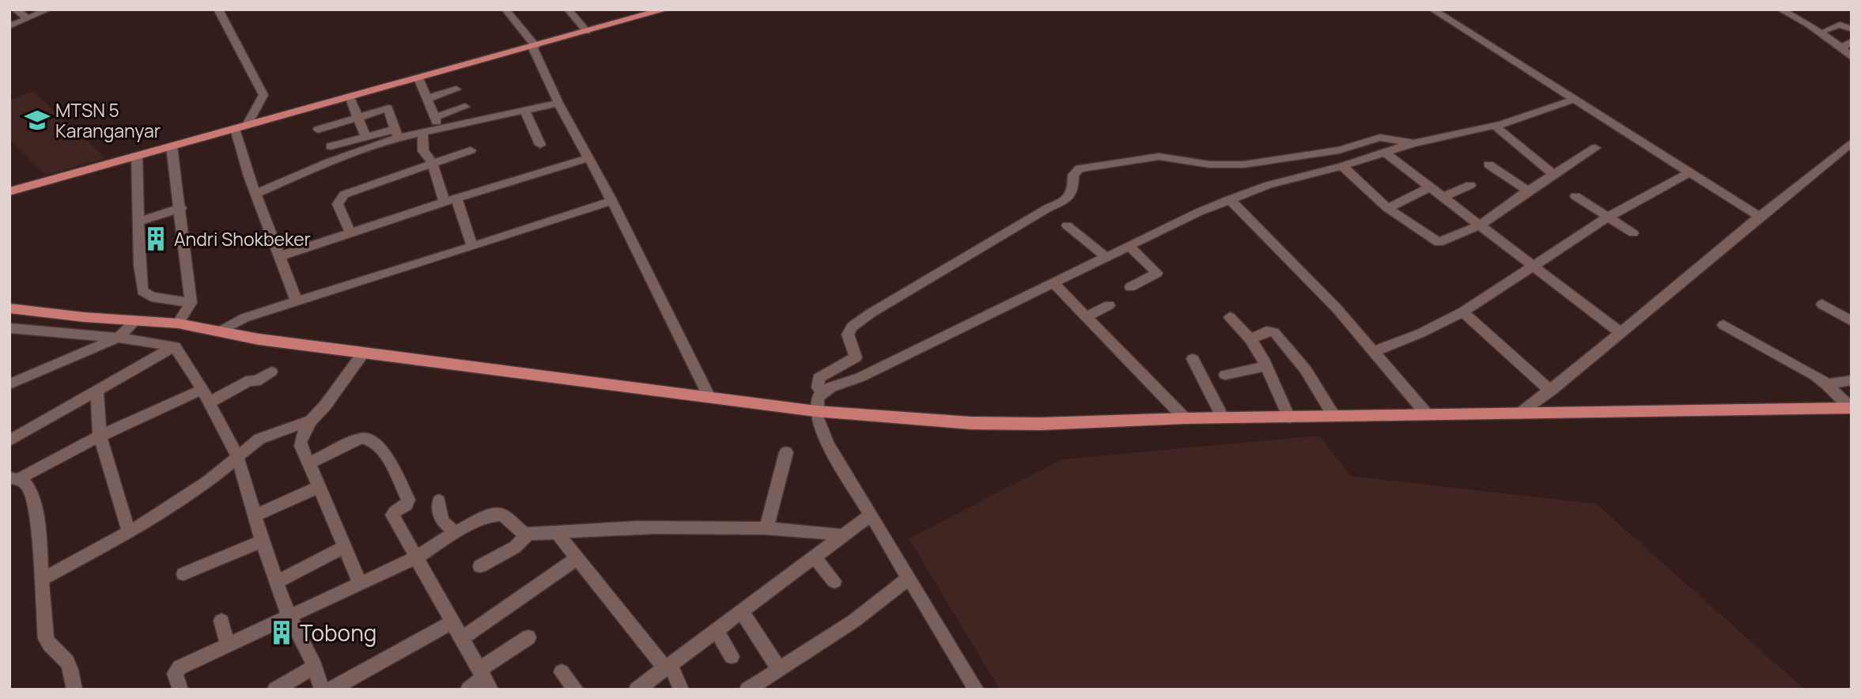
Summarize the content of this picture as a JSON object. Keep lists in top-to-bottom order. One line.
{"places":{"school or university":["MTSN 5 Karanganyar"],"building":["Andri Shokbeker","Tobong"]}}
